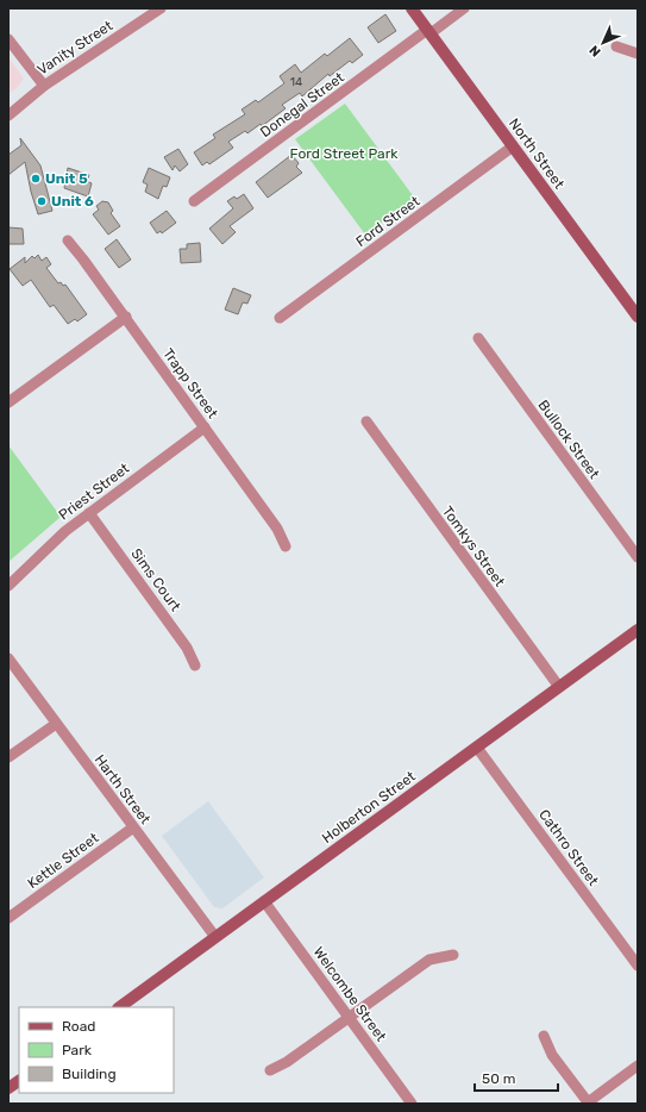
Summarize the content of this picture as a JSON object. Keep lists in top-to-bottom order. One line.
{"streets":{"main road":["North Street","Holberton Street"],"street":["Vanity Street","Donegal Street","Ford Street","Trapp Street","Bullock Street","Priest Street","Tomkys Street","Sims Court","Harth Street","Cathro Street","Kettle Street","Welcombe Street"]},"crossings":[["Donegal Street","North Street"],["North Street","Ford Street"],["Trapp Street","Priest Street"],["Priest Street","Sims Court"],["Tomkys Street","Holberton Street"],["Harth Street","Holberton Street"],["Harth Street","Kettle Street"],["Holberton Street","Cathro Street"],["Holberton Street","Welcombe Street"]],"parks":["Ford Street Park"],"places":["Unit 5","Unit 6"],"house_numbers":["14"],"legend":["Road","Park","Building"],"scale_bar":"50 m","north":"bottom left"}
